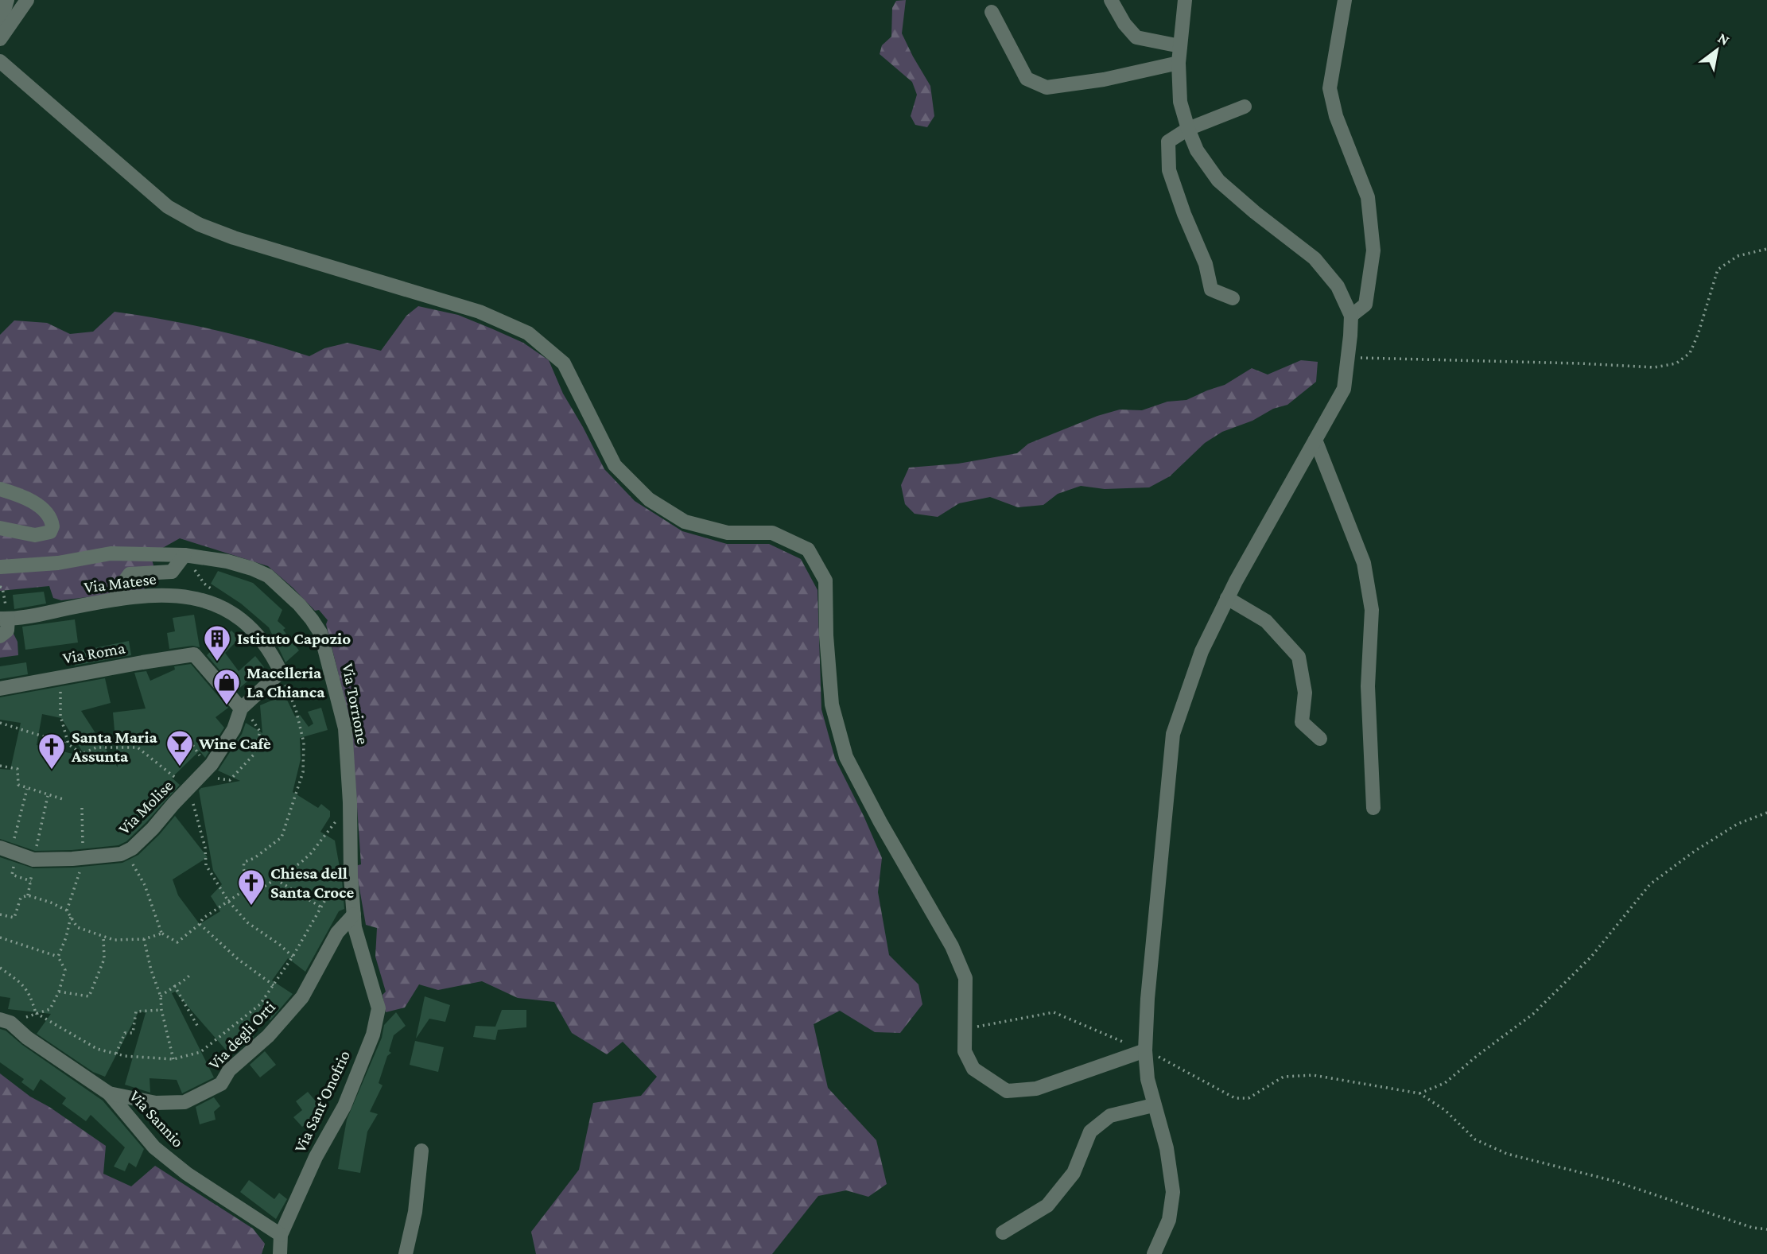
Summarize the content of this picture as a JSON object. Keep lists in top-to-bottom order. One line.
{"streets":{"street":["Via Matese","Via Roma","Via Torrione","Via Molise","Via degli Orti","Via Sant'Onofrio","Via Sannio"]},"crossings":[["Via Roma","Via Molise"],["Via Torrione","Via degli Orti"],["Via Torrione","Via Sant'Onofrio"],["Via degli Orti","Via Sant'Onofrio"],["Via degli Orti","Via Sannio"],["Via Sant'Onofrio","Via Sannio"]],"places":{"building":["Istituto Capozio"],"shop":["Macelleria La Chianca"],"bar":["Wine Cafè"],"church":["Santa Maria Assunta","Chiesa dell Santa Croce"]},"north":"top right"}
